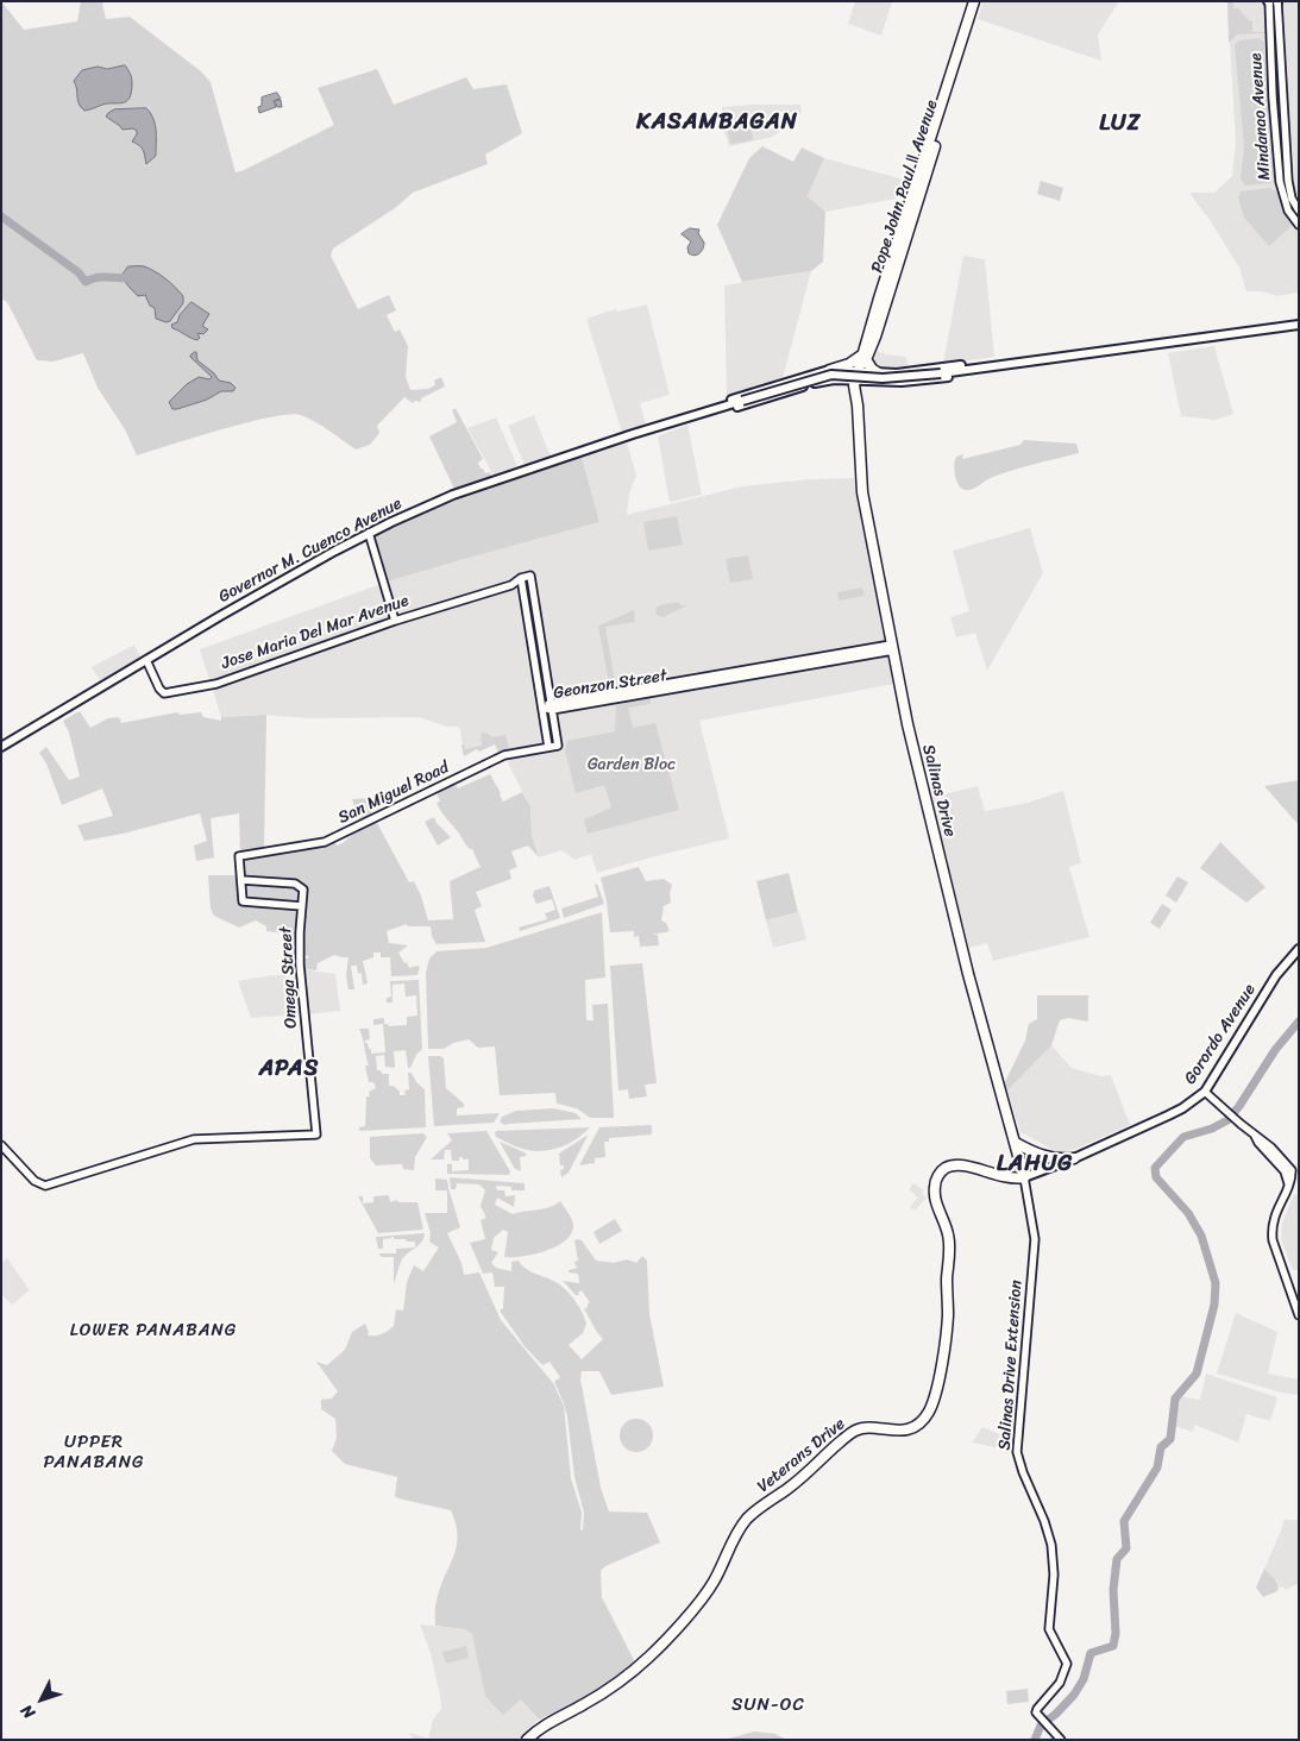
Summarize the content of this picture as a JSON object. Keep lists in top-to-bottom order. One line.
{"streets":{"main road":["Pope John Paul Ⅱ Avenue","Governor M. Cuenco Avenue","Salinas Drive","Gorordo Avenue","Veterans Drive"],"street":["Mindanao Avenue","Jose Maria Del Mar Avenue","Geonzon Street","San Miguel Road","Omega Street","Salinas Drive Extension"]},"crossings":[["Pope John Paul Ⅱ Avenue","Governor M. Cuenco Avenue"],["Pope John Paul Ⅱ Avenue","Salinas Drive"],["Governor M. Cuenco Avenue","Jose Maria Del Mar Avenue"],["Governor M. Cuenco Avenue","Salinas Drive"],["Geonzon Street","Salinas Drive"],["Geonzon Street","San Miguel Road"],["Salinas Drive","Gorordo Avenue"],["Salinas Drive","Salinas Drive Extension"],["Salinas Drive","Veterans Drive"],["San Miguel Road","Omega Street"],["Gorordo Avenue","Salinas Drive Extension"],["Gorordo Avenue","Veterans Drive"],["Salinas Drive Extension","Veterans Drive"]],"districts":["KASAMBAGAN","LUZ","APAS","LAHUG","LOWER PANABANG","UPPER PANABANG","SUN-OC"],"parks":["Garden Bloc"],"north":"bottom left"}
